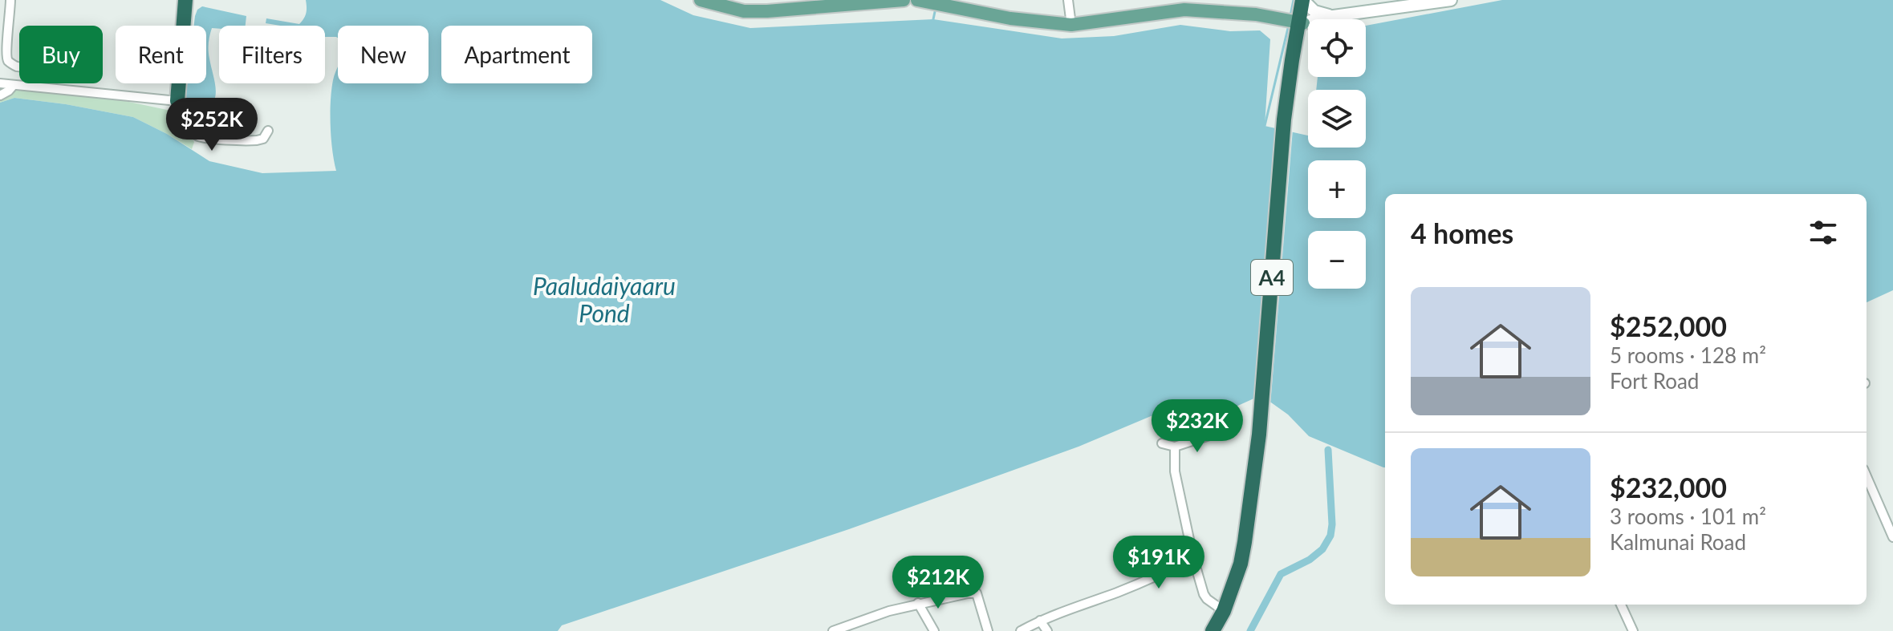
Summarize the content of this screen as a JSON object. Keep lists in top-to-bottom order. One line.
{"streets":{"highway":["A4"]},"water":["Paaludaiyaaru Pond"],"page":{"map_buttons":["+","−"],"chip":["Buy","Rent","Filters","New","Apartment"],"price":["$252K","$232K","$191K","$212K"],"heading":"4 homes","list":[{"name":"$252,000","note":"5 rooms · 128 m² · Fort Road"},{"name":"$232,000","note":"3 rooms · 101 m² · Kalmunai Road"}]}}
